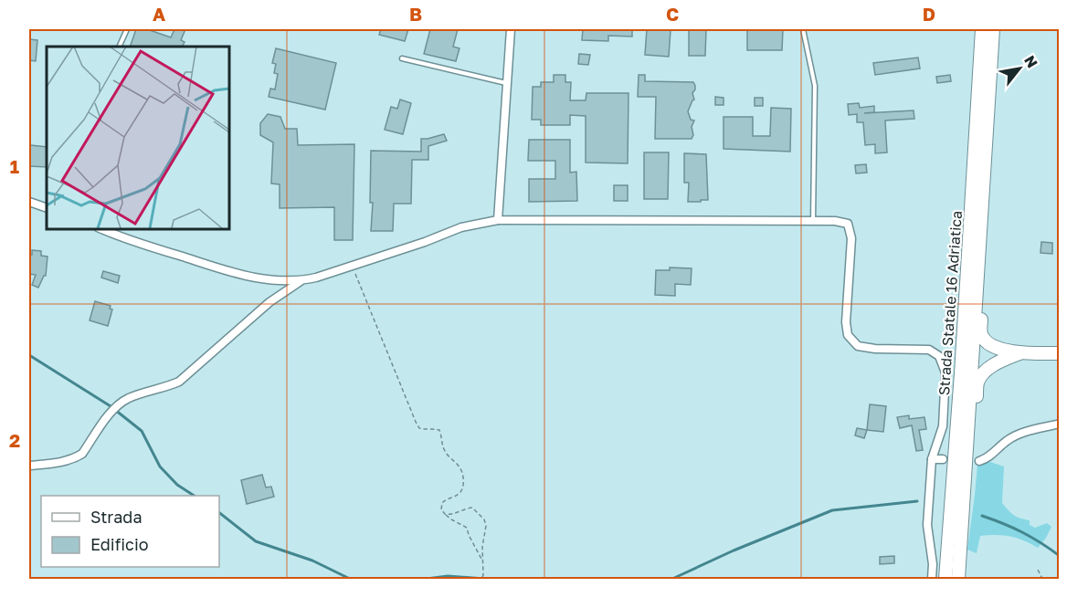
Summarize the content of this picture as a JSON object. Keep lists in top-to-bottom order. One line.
{"streets":{"highway":["Strada Statale 16 Adriatica"]},"legend":["Strada","Edificio"],"north":"top right","grid":{"columns":["A","B","C","D"],"rows":["1","2"]}}
